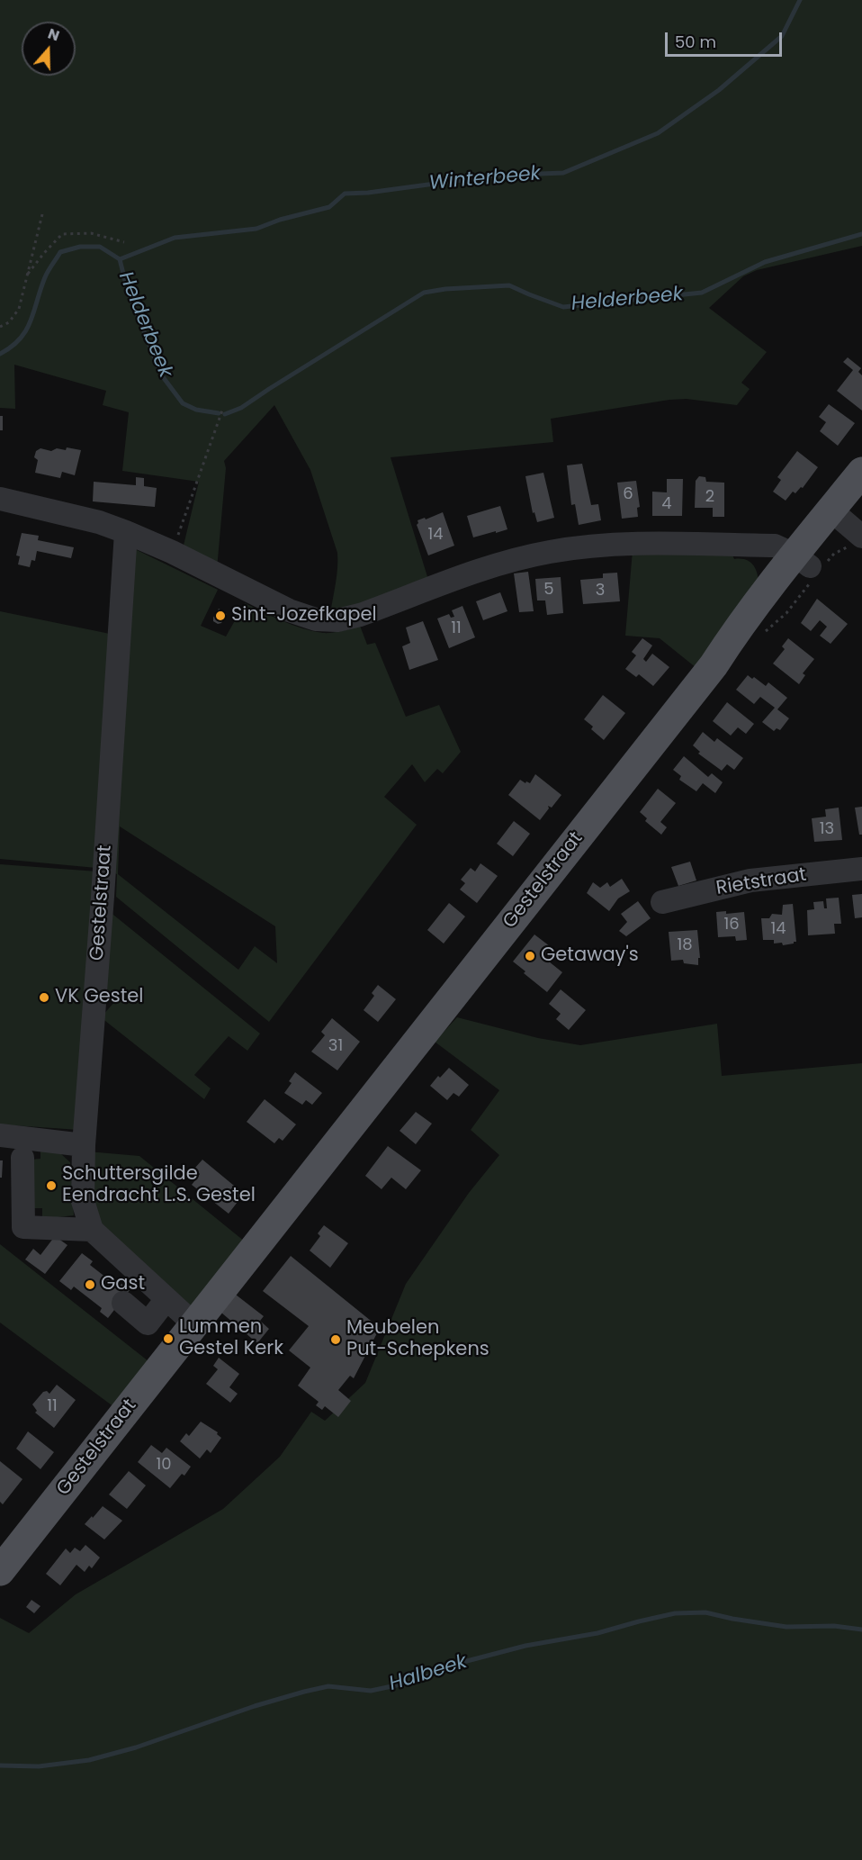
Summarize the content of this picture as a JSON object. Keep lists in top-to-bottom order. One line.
{"streets":{"main road":["Gestelstraat"],"street":["Rietstraat"]},"water":["Winterbeek","Helderbeek","Halbeek"],"places":["Sint-Jozefkapel","Getaway's","VK Gestel","Schuttersgilde Eendracht L.S. Gestel","Gast","Lummen Gestel Kerk","Meubelen Put-Schepkens"],"house_numbers":["6","2","4","14","5","3","11","13","16","14","18","31","11","10"],"scale_bar":"50 m","north":"top"}
